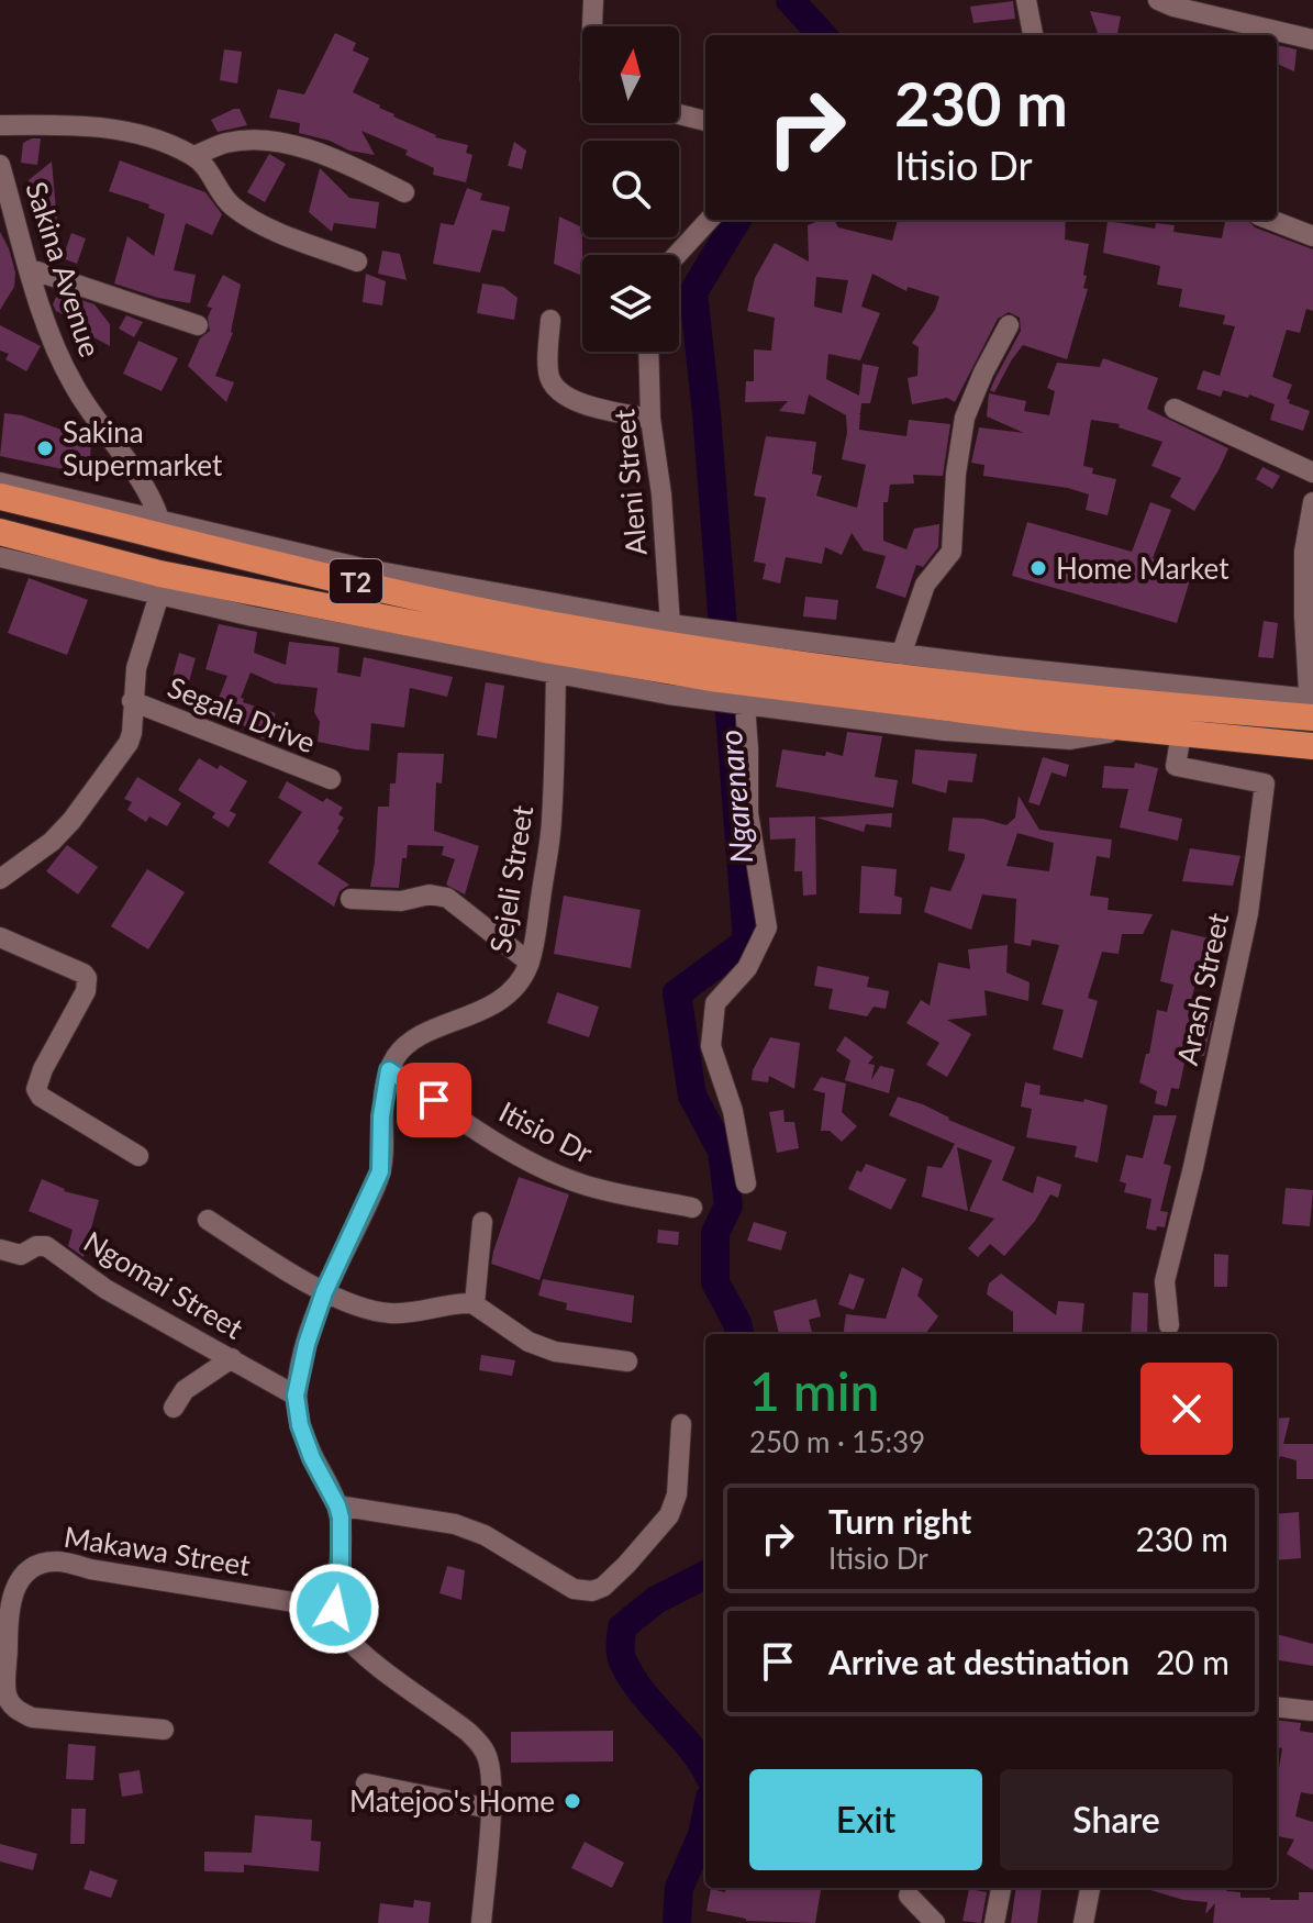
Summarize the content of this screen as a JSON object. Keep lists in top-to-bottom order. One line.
{"streets":{"highway":["T2"],"street":["Sakina Avenue","Aleni Street","Segala Drive","Sejeli Street","Arash Street","Itisio Dr","Ngomai Street","Makawa Street"]},"crossings":[["T2","Arash Street"],["Sejeli Street","Itisio Dr"]],"water":["Ngarenaro"],"places":["Sakina Supermarket","Home Market","Matejoo's Home"],"north":"top","page":{"turn":["230 m","Itisio Dr"],"heading":["1 min","250 m · 15:39"],"list":[{"name":"Turn right","note":"Itisio Dr","value":"230 m"},{"name":"Arrive at destination","value":"20 m"}],"buttons":["Exit","Share"]}}
